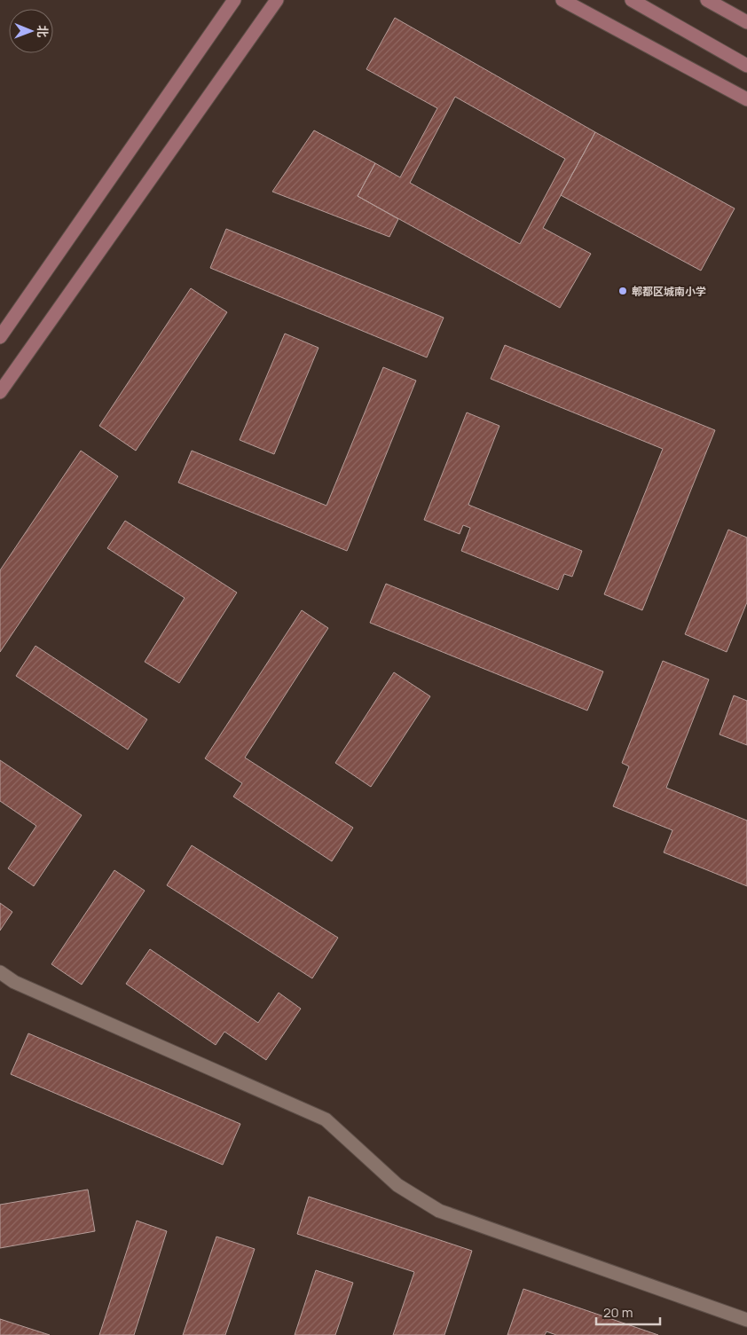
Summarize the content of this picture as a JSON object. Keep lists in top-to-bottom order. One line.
{"places":["郫都区城南小学"],"scale_bar":"20 m","north":"right"}
